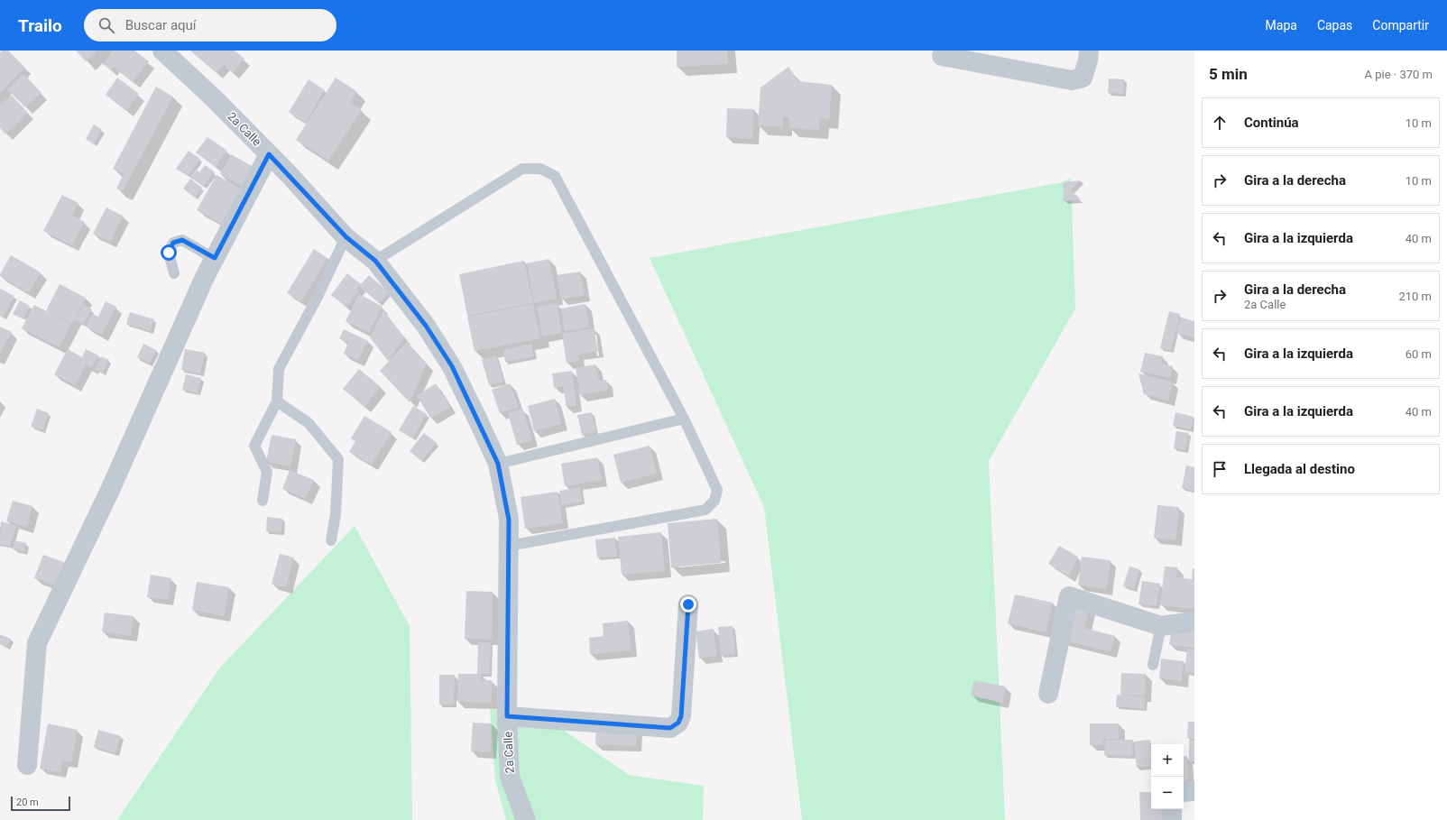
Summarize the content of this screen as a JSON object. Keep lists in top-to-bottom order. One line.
{"streets":{"street":["2a Calle"]},"scale_bar":"20 m","page":{"header":"Trailo","search":"Buscar aquí","nav":["Mapa","Capas","Compartir"],"heading":["5 min","A pie · 370 m"],"list":[["Continúa","10 m"],["Gira a la derecha","10 m"],["Gira a la izquierda","40 m"],["Gira a la derecha","2a Calle","210 m"],["Gira a la izquierda","60 m"],["Gira a la izquierda","40 m"],"Llegada al destino"],"map_buttons":["+","−"],"scale":"20 m"}}
